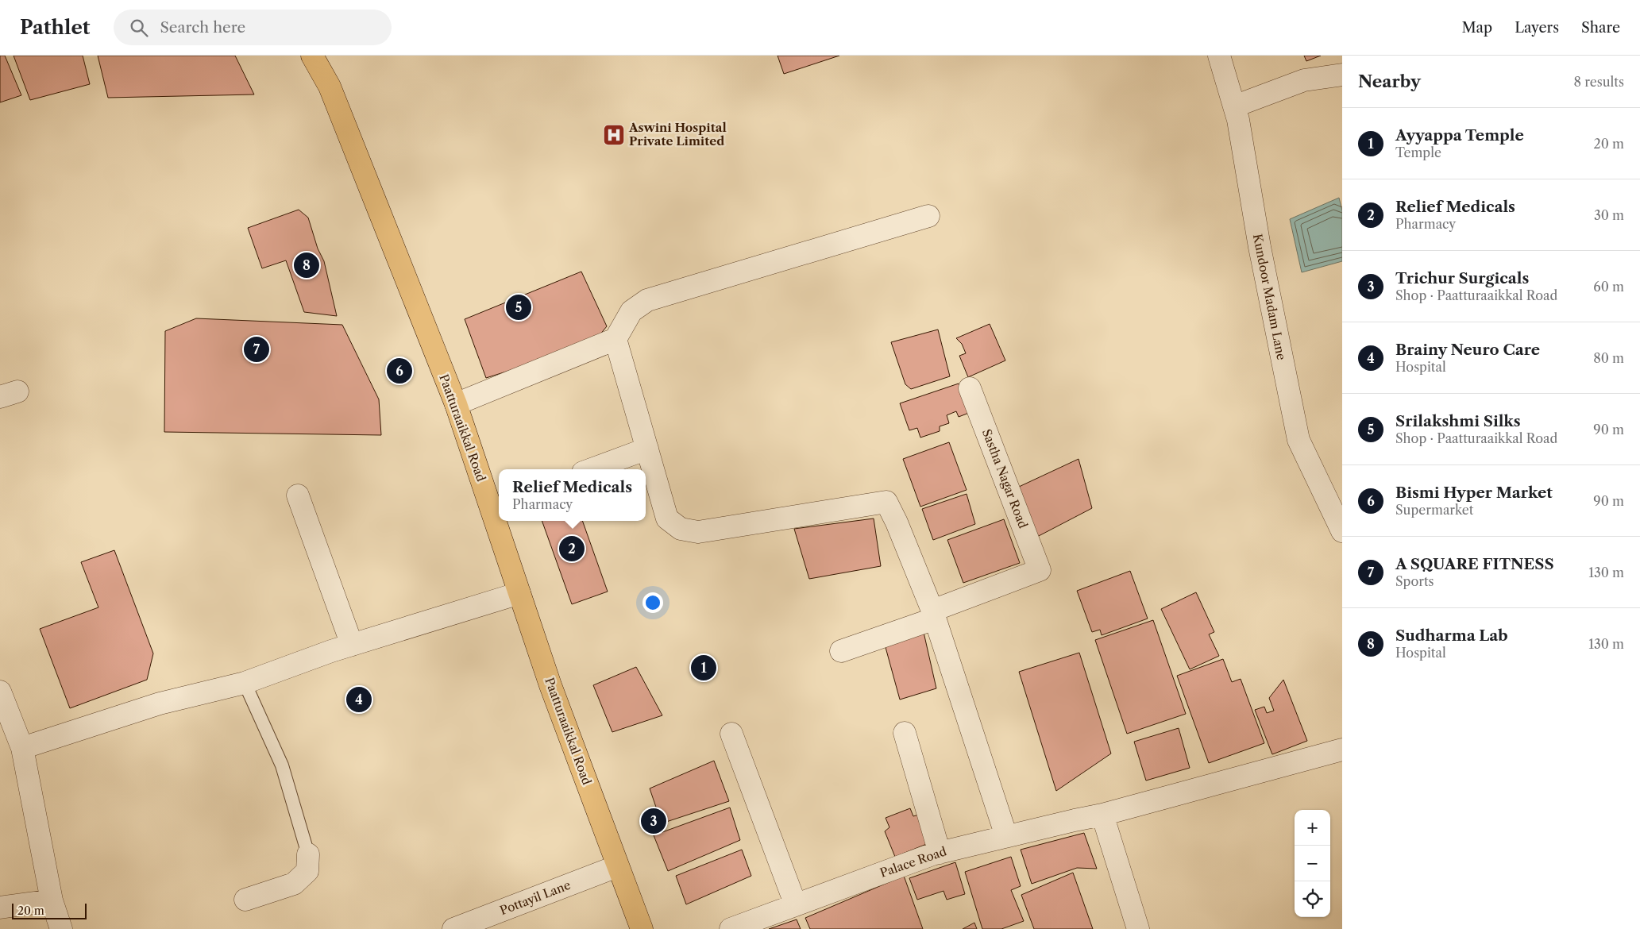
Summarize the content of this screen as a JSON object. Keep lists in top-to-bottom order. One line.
{"streets":{"main road":["Paatturaaikkal Road"],"street":["Kundoor Madam Lane","Sastha Nagar Road","Palace Road","Pottayil Lane"]},"crossings":[["Paatturaaikkal Road","Pottayil Lane"]],"places":{"hospital":["Aswini Hospital Private Limited"]},"scale_bar":"20 m","page":{"header":"Pathlet","search":"Search here","nav":["Map","Layers","Share"],"heading":["Nearby","8 results"],"list":[{"mark":"1","name":"Ayyappa Temple","note":"Temple","value":"20 m"},{"mark":"2","name":"Relief Medicals","note":"Pharmacy","value":"30 m"},{"mark":"3","name":"Trichur Surgicals","note":"Shop · Paatturaaikkal Road","value":"60 m"},{"mark":"4","name":"Brainy Neuro Care","note":"Hospital","value":"80 m"},{"mark":"5","name":"Srilakshmi Silks","note":"Shop · Paatturaaikkal Road","value":"90 m"},{"mark":"6","name":"Bismi Hyper Market","note":"Supermarket","value":"90 m"},{"mark":"7","name":"A SQUARE FITNESS","note":"Sports","value":"130 m"},{"mark":"8","name":"Sudharma Lab","note":"Hospital","value":"130 m"}],"pins":["8","5","7","6","2","1","4","3"],"popup":["Relief Medicals","Pharmacy"],"map_buttons":["+","−"],"scale":"20 m"}}
